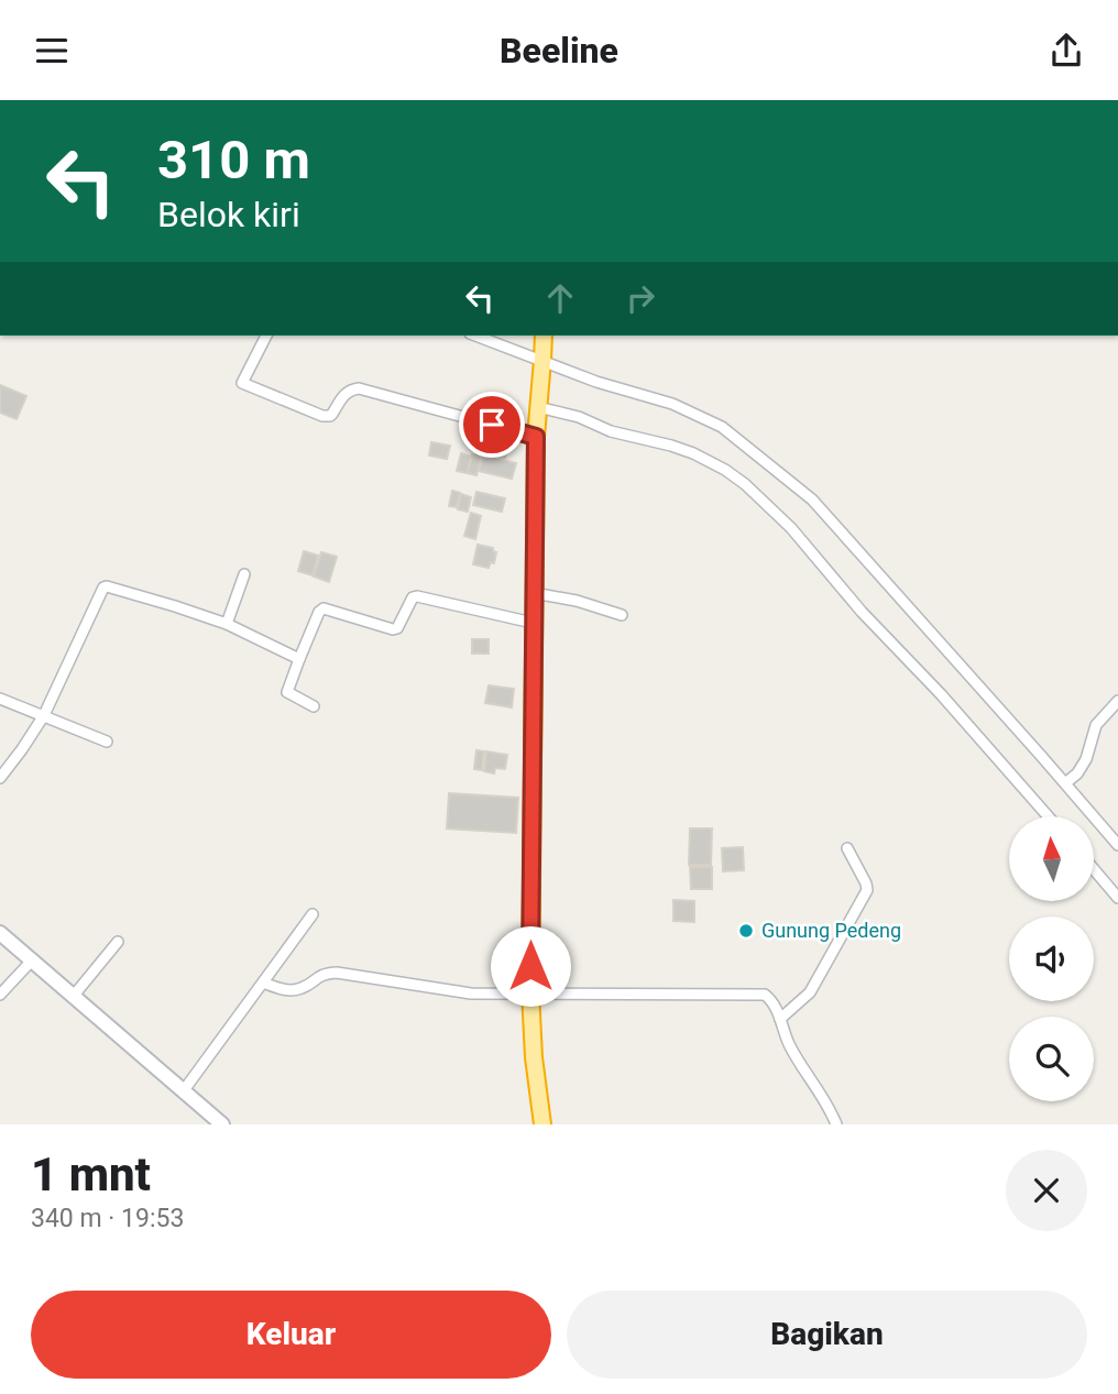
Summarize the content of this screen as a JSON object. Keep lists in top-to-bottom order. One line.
{"places":["Gunung Pedeng"],"north":"top","page":{"header":"Beeline","turn":["310 m","Belok kiri"],"heading":["1 mnt","340 m · 19:53"],"buttons":["Keluar","Bagikan"]}}
